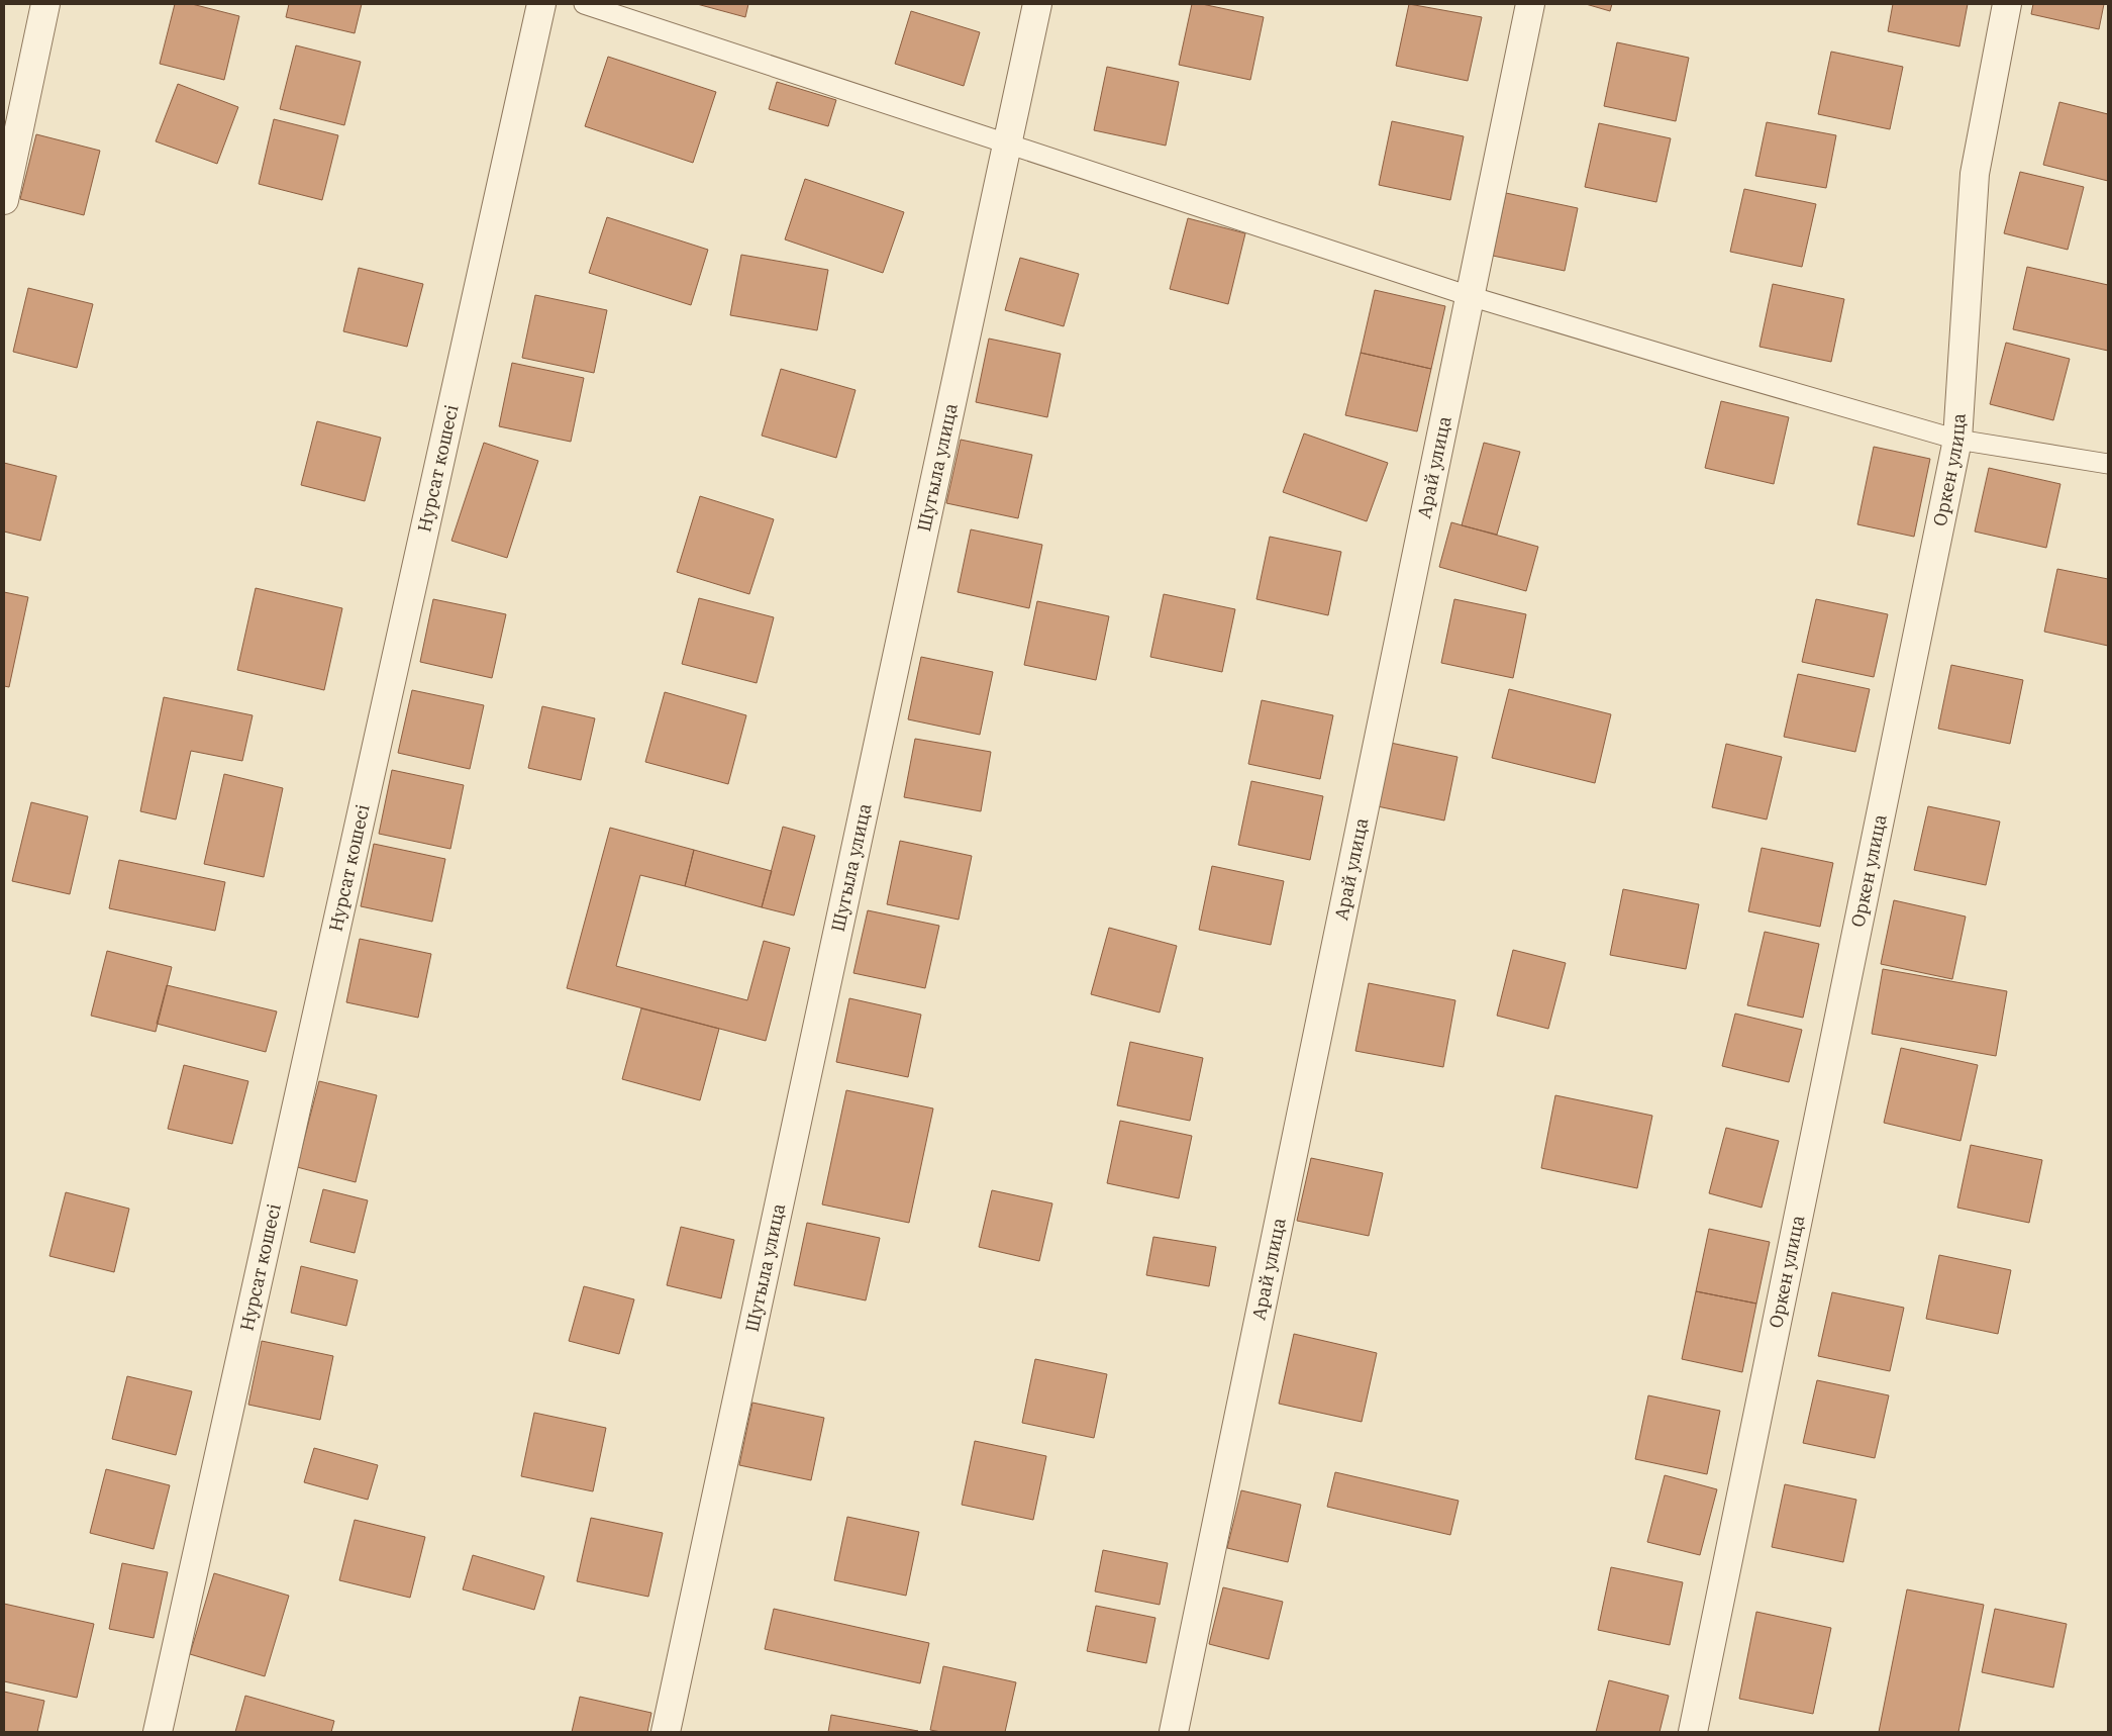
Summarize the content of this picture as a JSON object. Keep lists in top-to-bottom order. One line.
{"streets":{"street":["Арай улица","Шугыла улица","Нурсат кошесi","Оркен улица"]}}
